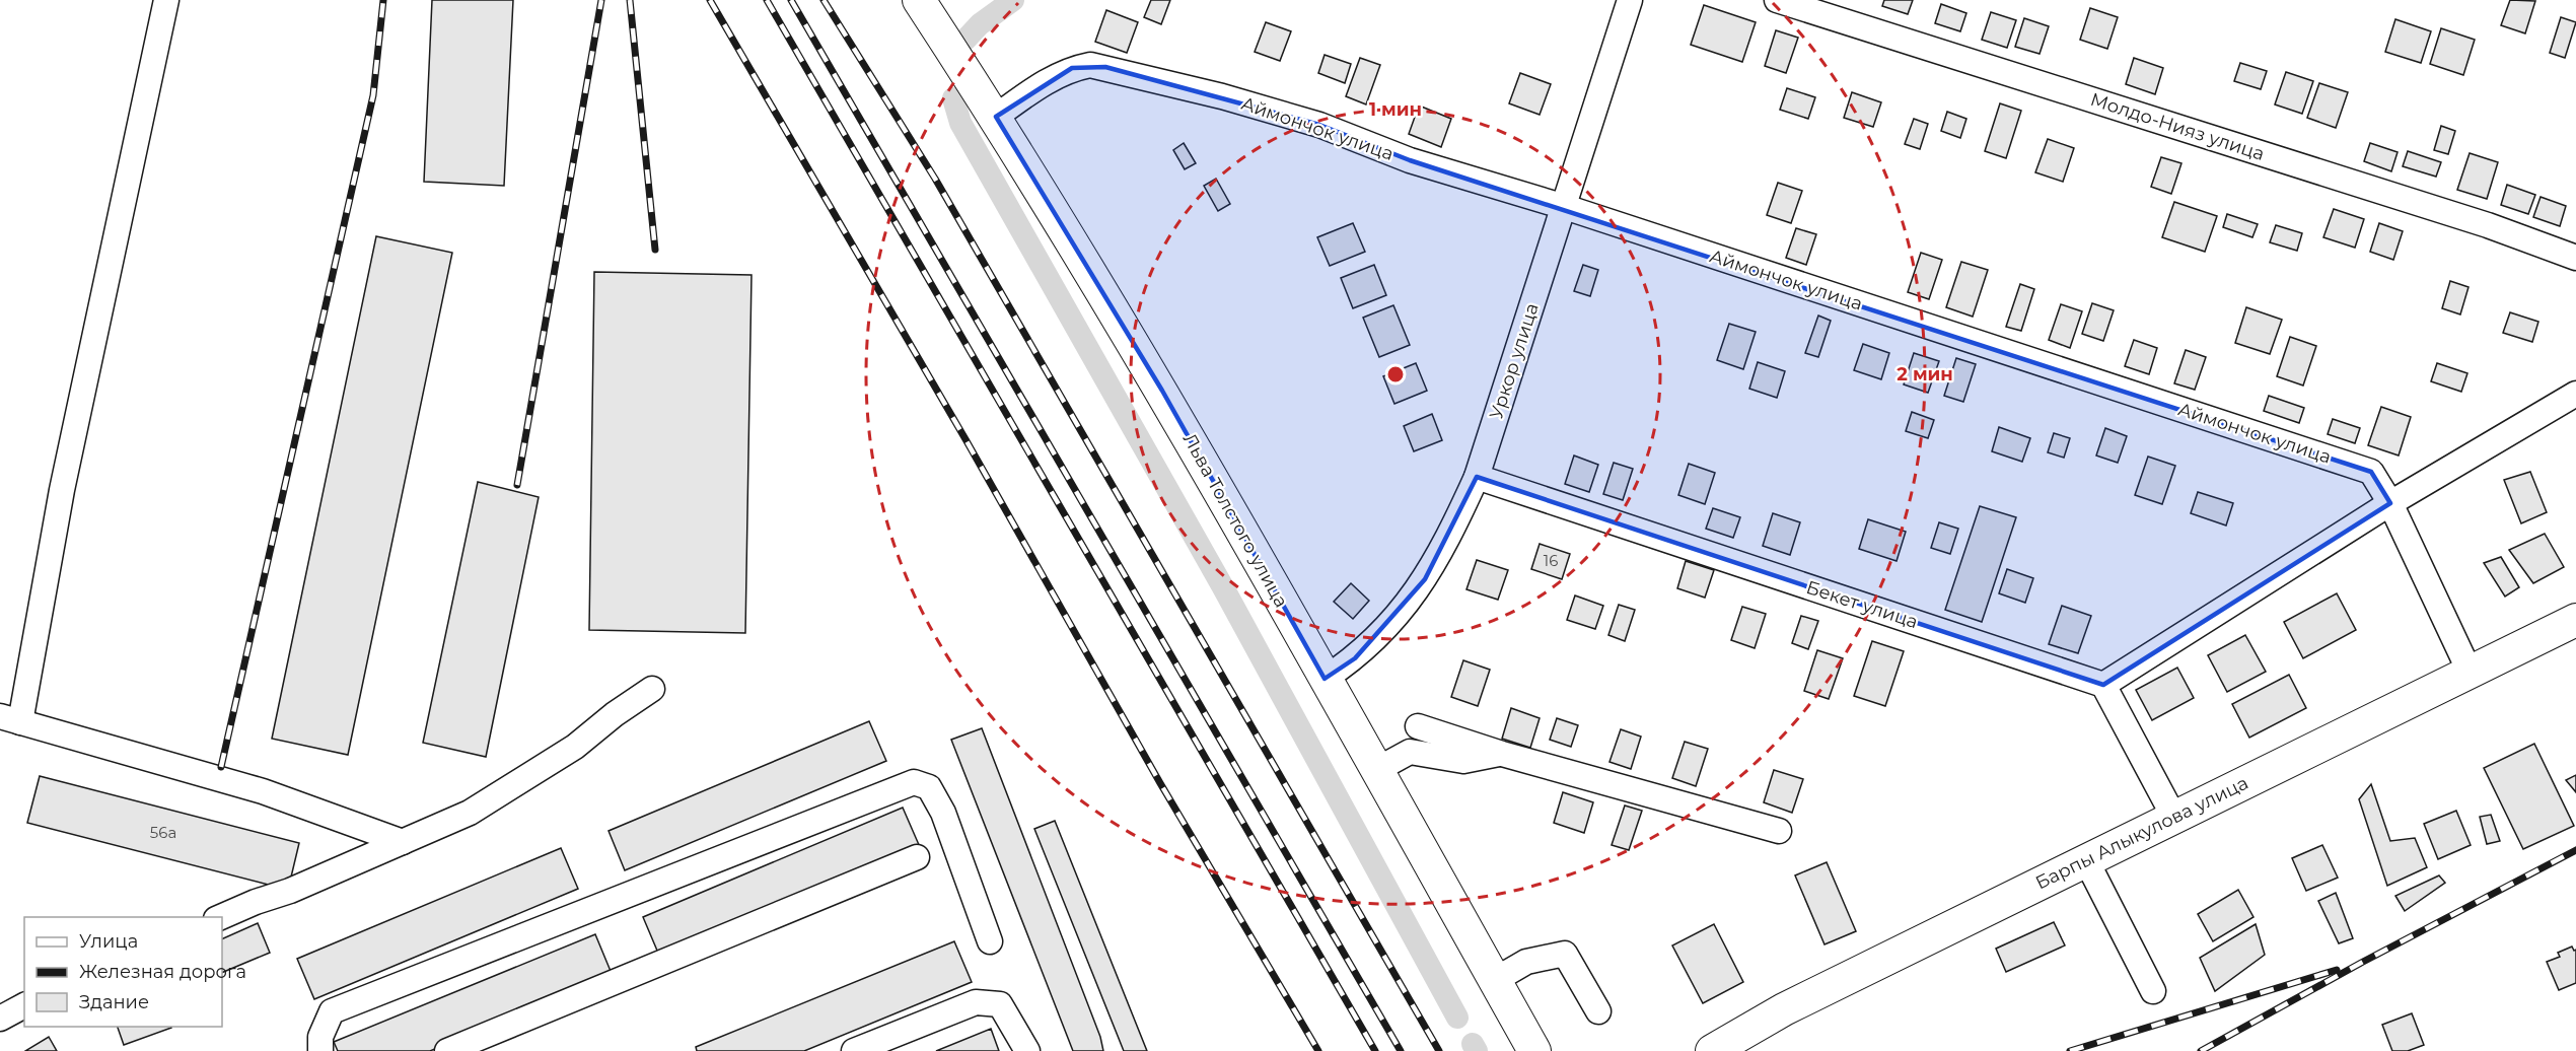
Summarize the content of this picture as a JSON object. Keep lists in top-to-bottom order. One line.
{"streets":{"main road":["Льва Толстого улица","Барпы Алыкулова улица"],"street":["Молдо-Нияз улица","Аймончок улица","Уркор улица","Бекет улица"]},"crossings":[["Аймончок улица","Уркор улица"],["Аймончок улица","Льва Толстого улица"],["Аймончок улица","Барпы Алыкулова улица"],["Уркор улица","Льва Толстого улица"],["Уркор улица","Бекет улица"]],"house_numbers":["16","56a"],"legend":["Улица","Железная дорога","Здание"],"rings":["1 мин","2 мин"]}
